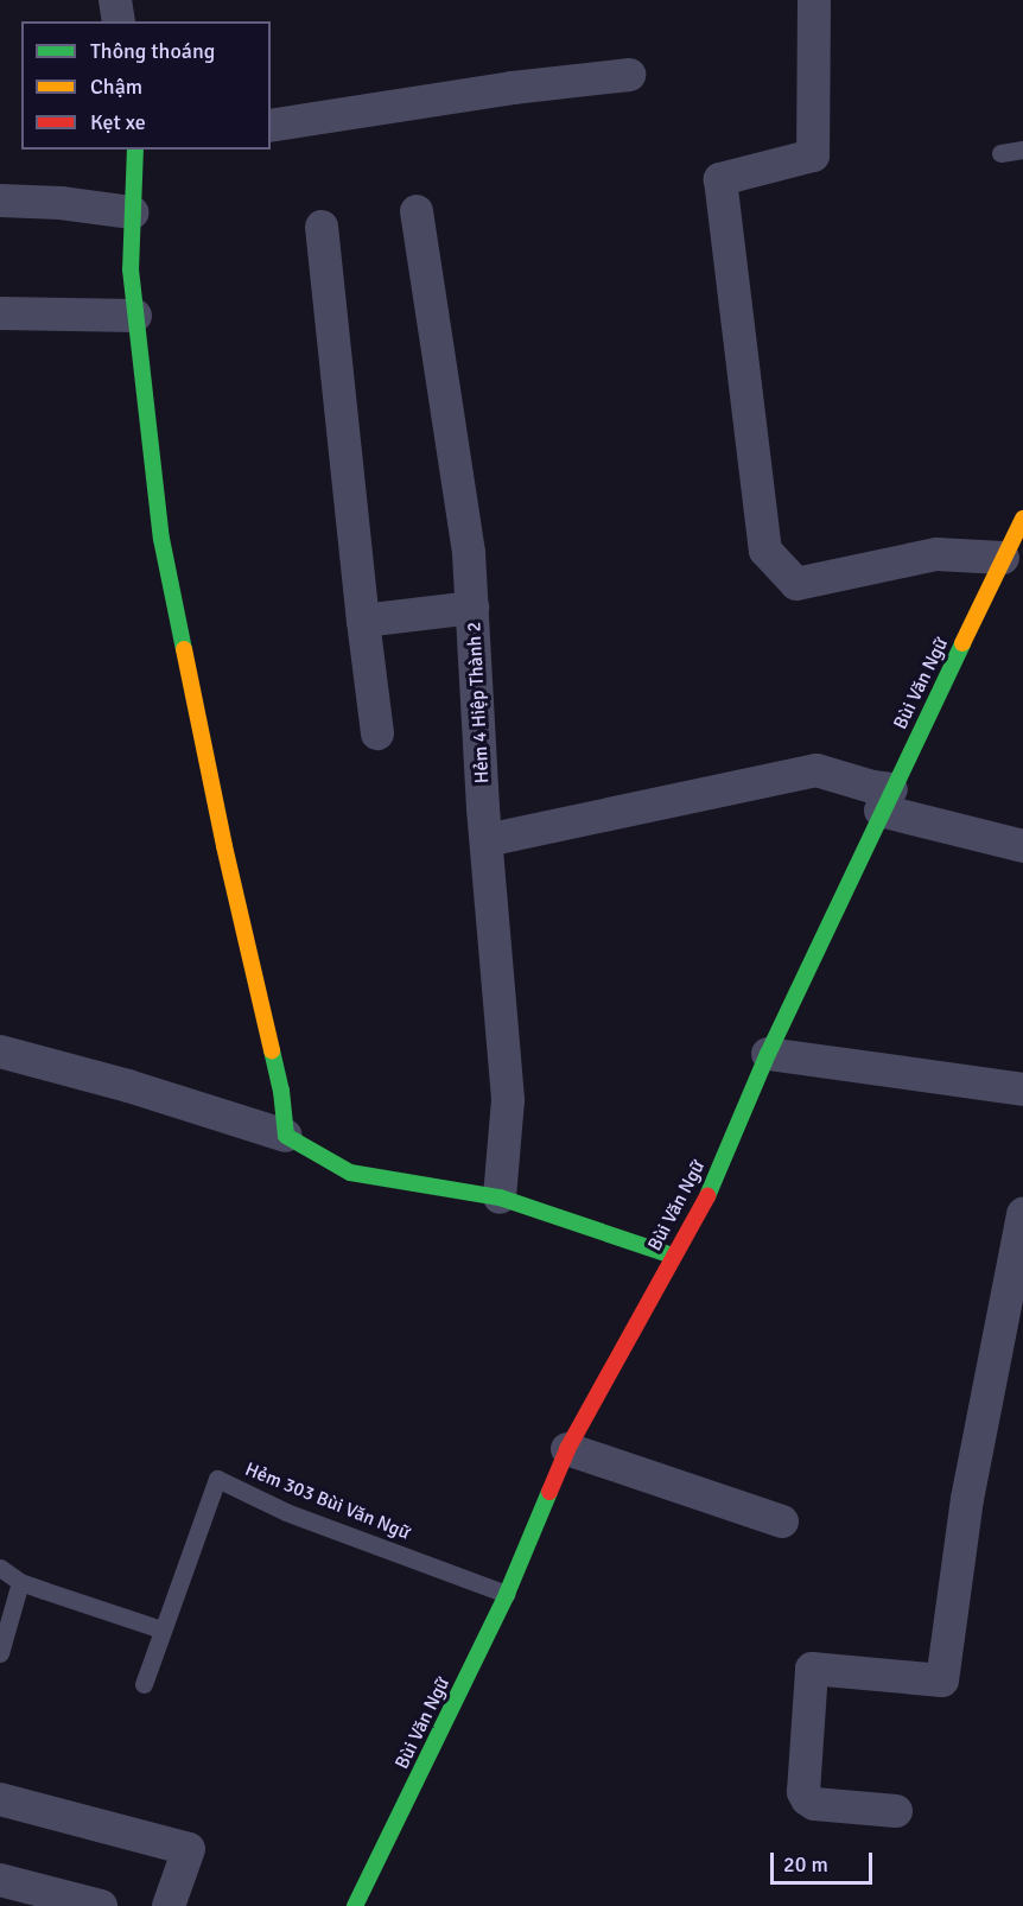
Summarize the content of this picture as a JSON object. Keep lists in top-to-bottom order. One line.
{"streets":{"main road":["Bùi Văn Ngữ"],"street":["Hẻm 4 Hiệp Thành 2"],"lane":["Hẻm 303 Bùi Văn Ngữ"]},"crossings":[["Bùi Văn Ngữ","Hẻm 303 Bùi Văn Ngữ"]],"legend":["Thông thoáng","Chậm","Kẹt xe"],"scale_bar":"20 m"}
